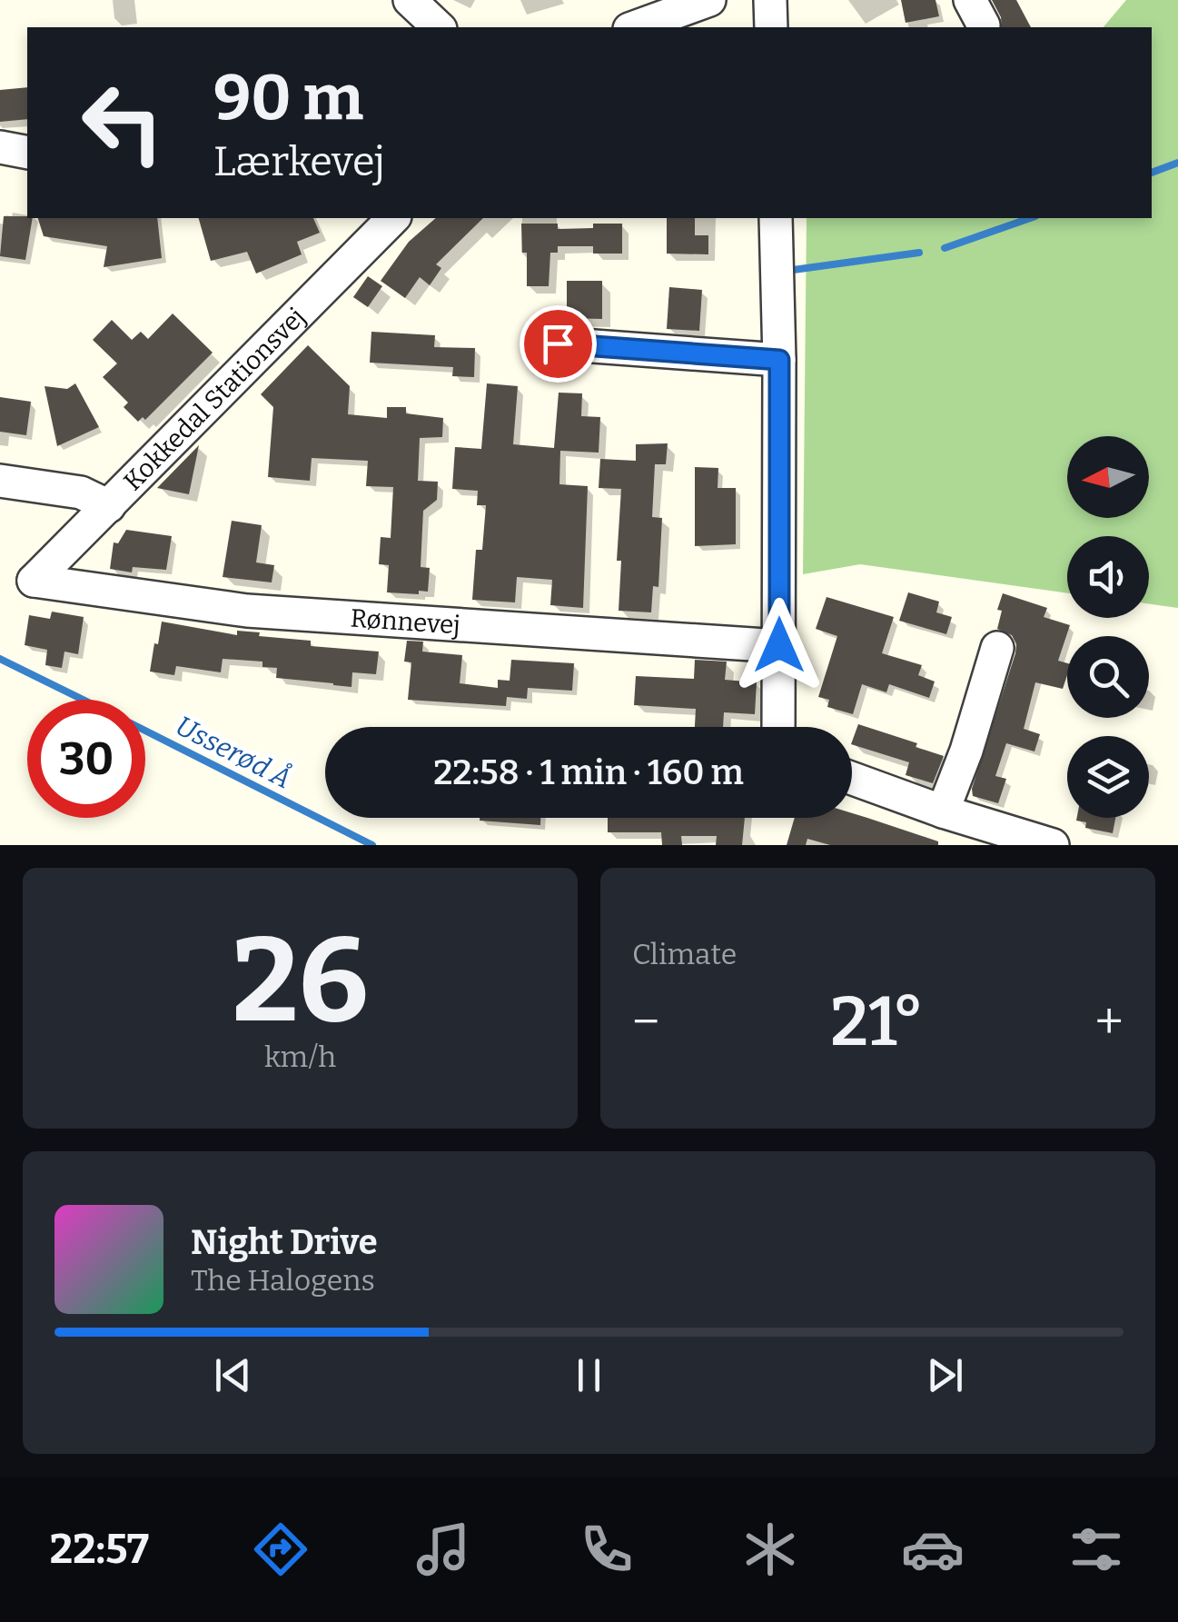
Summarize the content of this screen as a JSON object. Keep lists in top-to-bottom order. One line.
{"streets":{"street":["Kokkedal Stationsvej","Rønnevej"]},"crossings":[["Kokkedal Stationsvej","Rønnevej"]],"water":["Usserød Å"],"north":"left","page":{"turn":["90 m","Lærkevej"],"limit":"30","trip":"22:58 · 1 min · 160 m","tile":[["26","km/h"],"Climate"],"heat":["−","21°","+"],"song":["Night Drive","The Halogens"],"tabs":"22:57"}}
